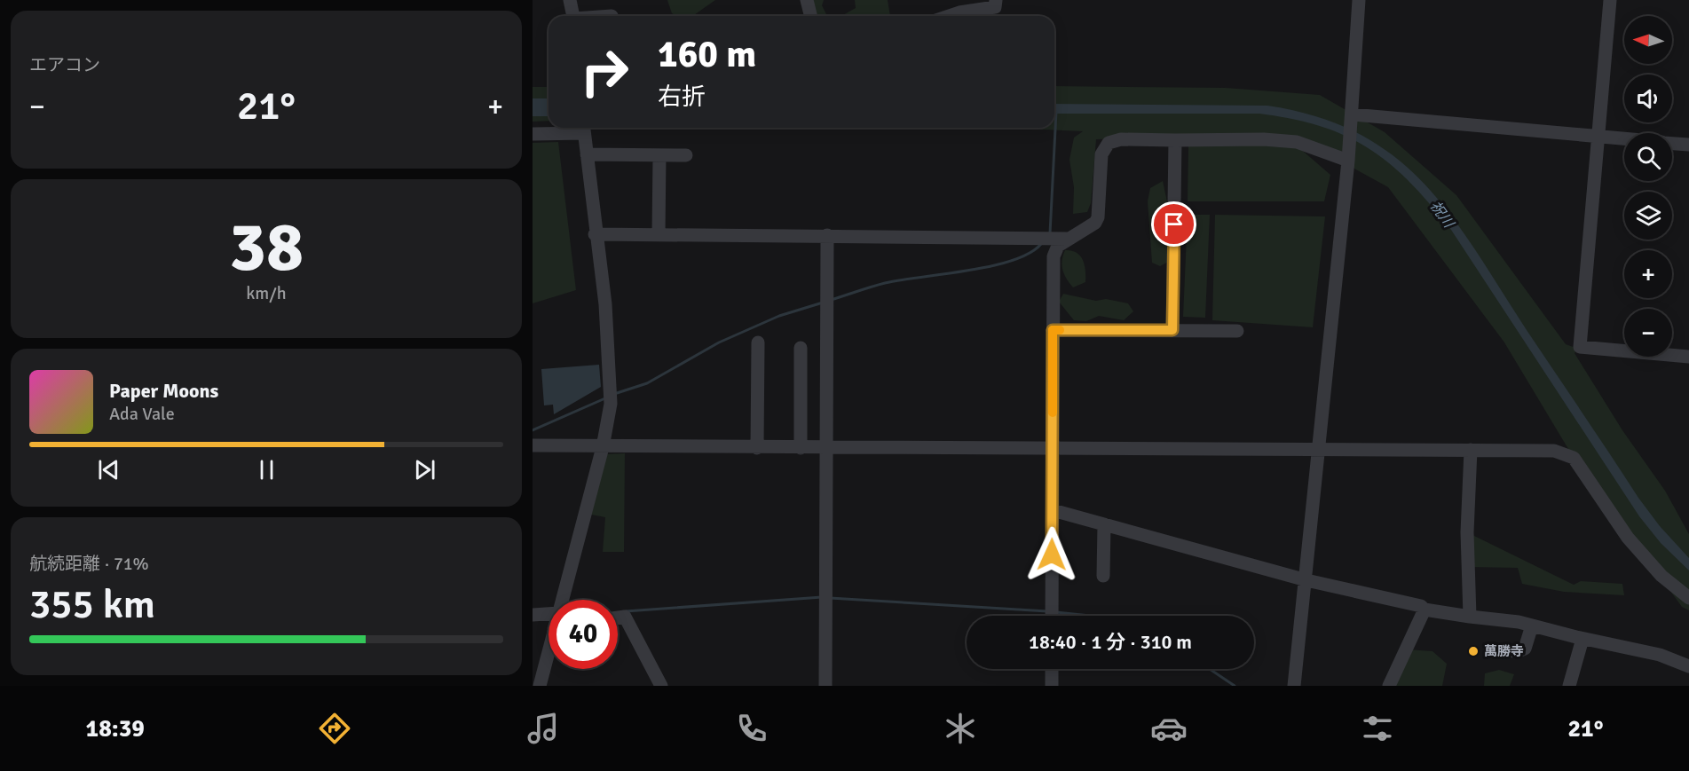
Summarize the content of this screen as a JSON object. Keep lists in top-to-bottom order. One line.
{"water":["祝川"],"places":["萬勝寺"],"north":"left","page":{"tile":["エアコン",["38","km/h"],["航続距離 · 71%","355 km"]],"map_buttons":["+","−"],"turn":["160 m","右折"],"heat":["−","21°","+"],"song":["Paper Moons","Ada Vale"],"limit":"40","trip":"18:40 · 1 分 · 310 m","tabs":["18:39","21°"]}}
